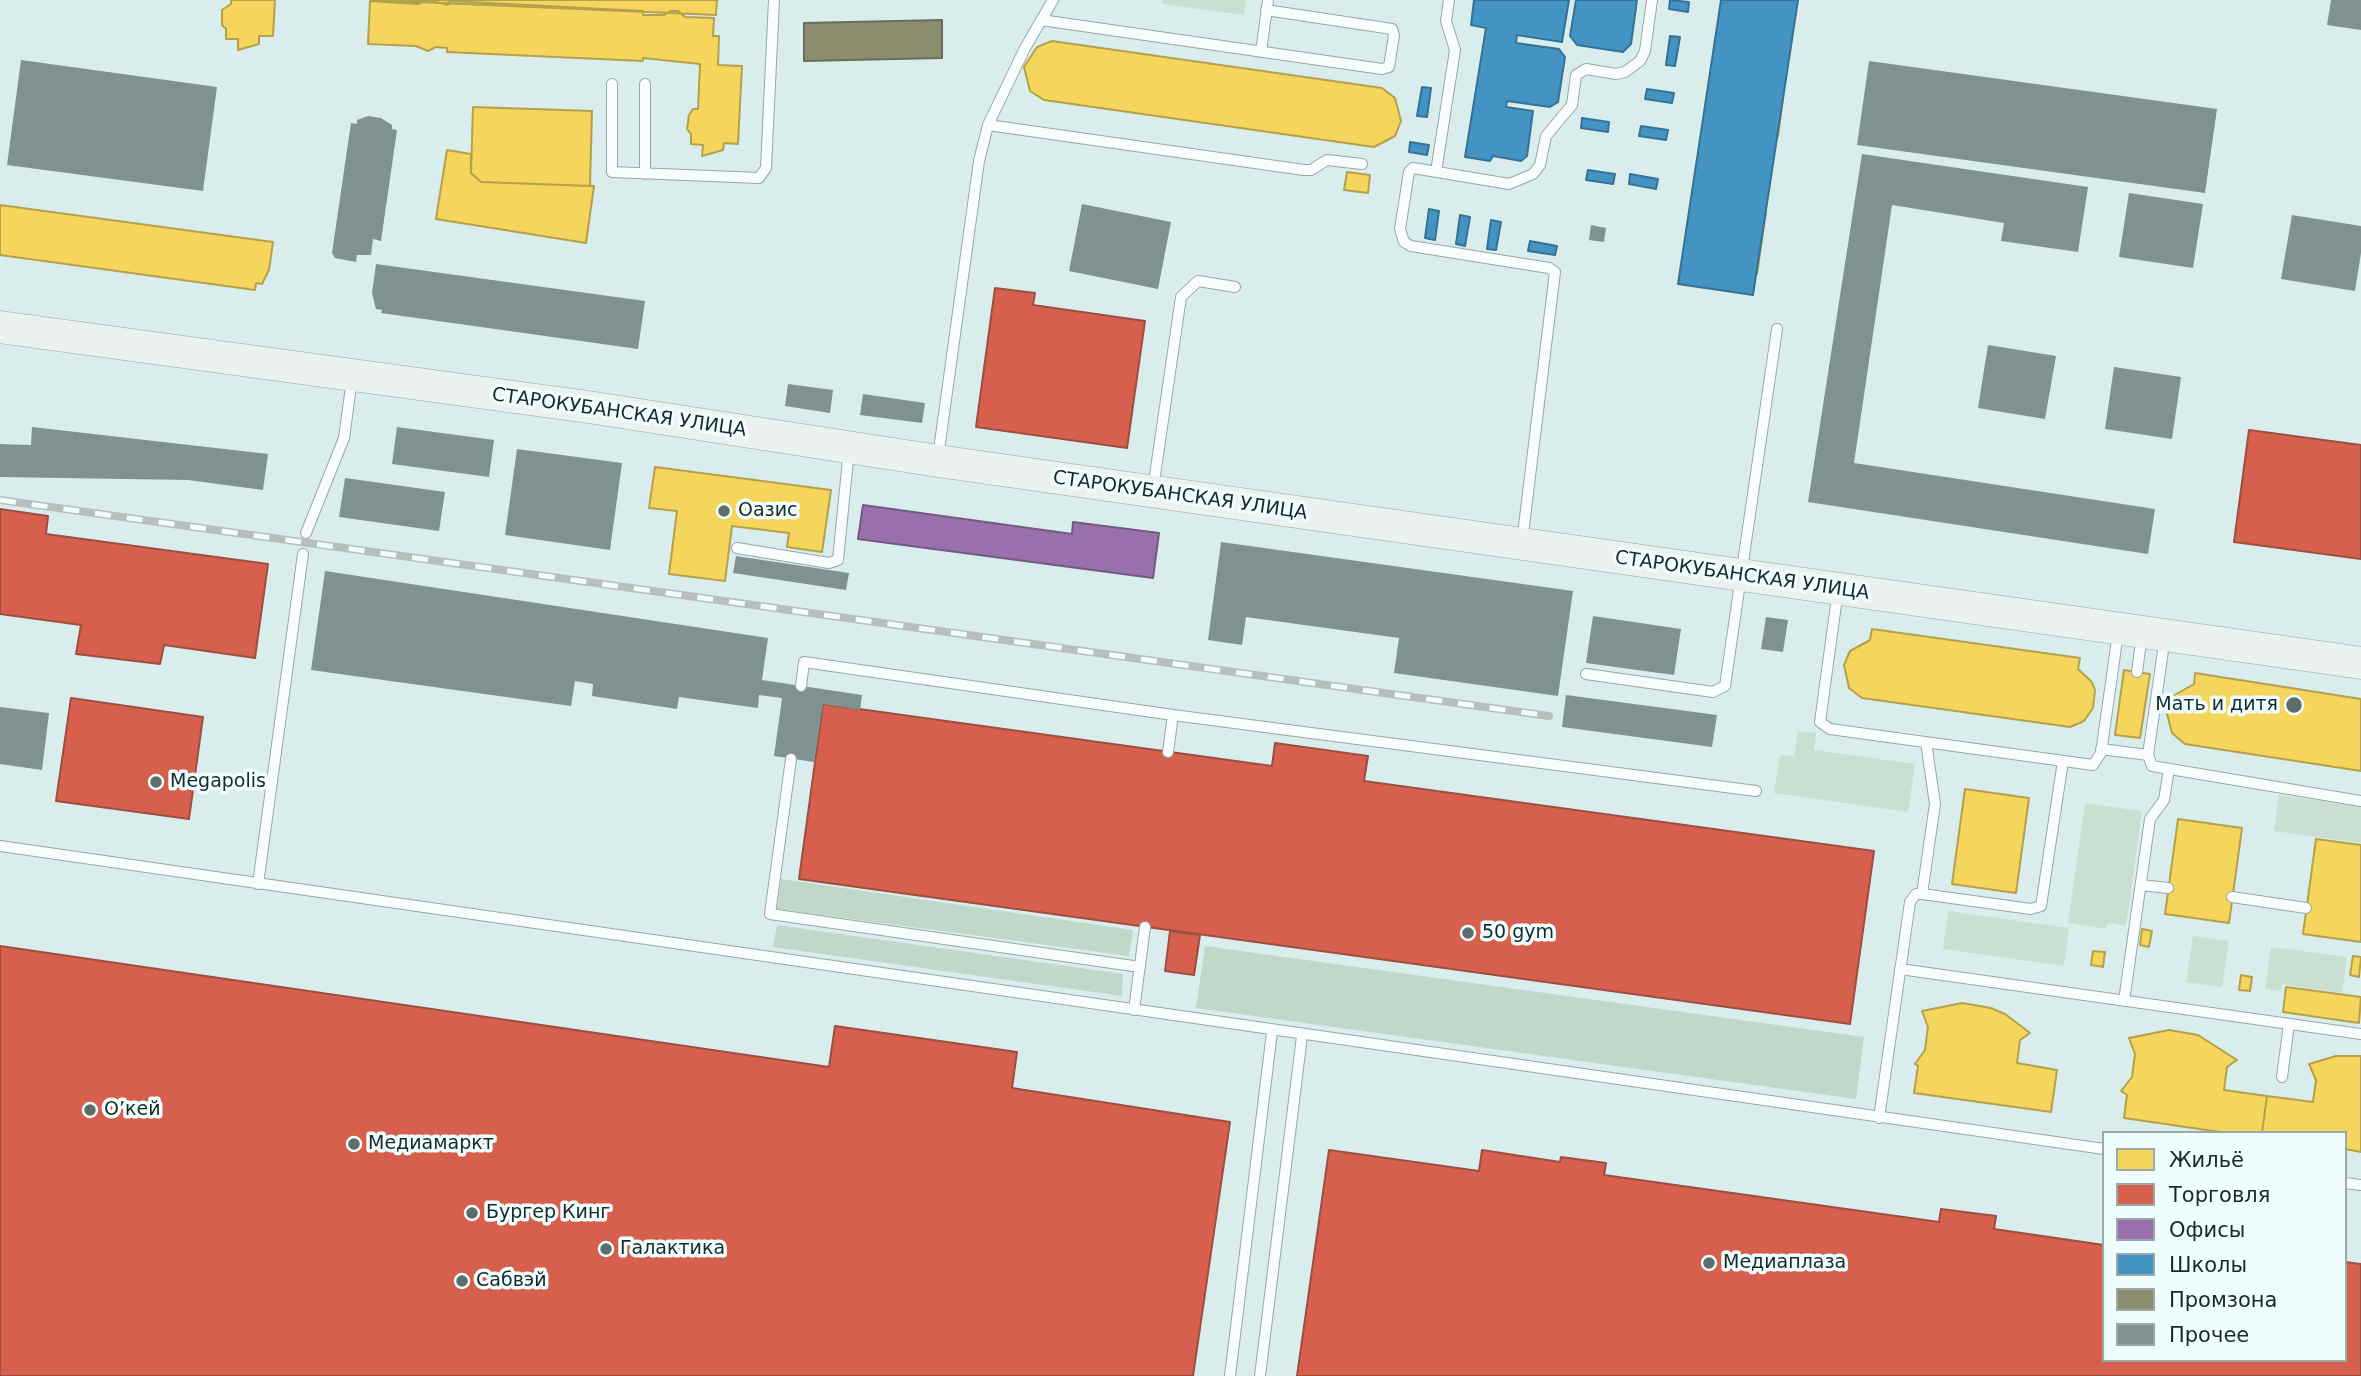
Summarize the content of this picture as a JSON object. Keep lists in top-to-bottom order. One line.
{"streets":{"street":["СТАРОКУБАНСКАЯ УЛИЦА"]},"places":["Оазис","Мать и дитя","Megapolis","50 gym","О’кей","Медиамаркт","Бургер Кинг","Галактика","Медиаплаза","Сабвэй"],"legend":["Жильё","Торговля","Офисы","Школы","Промзона","Прочее"]}
